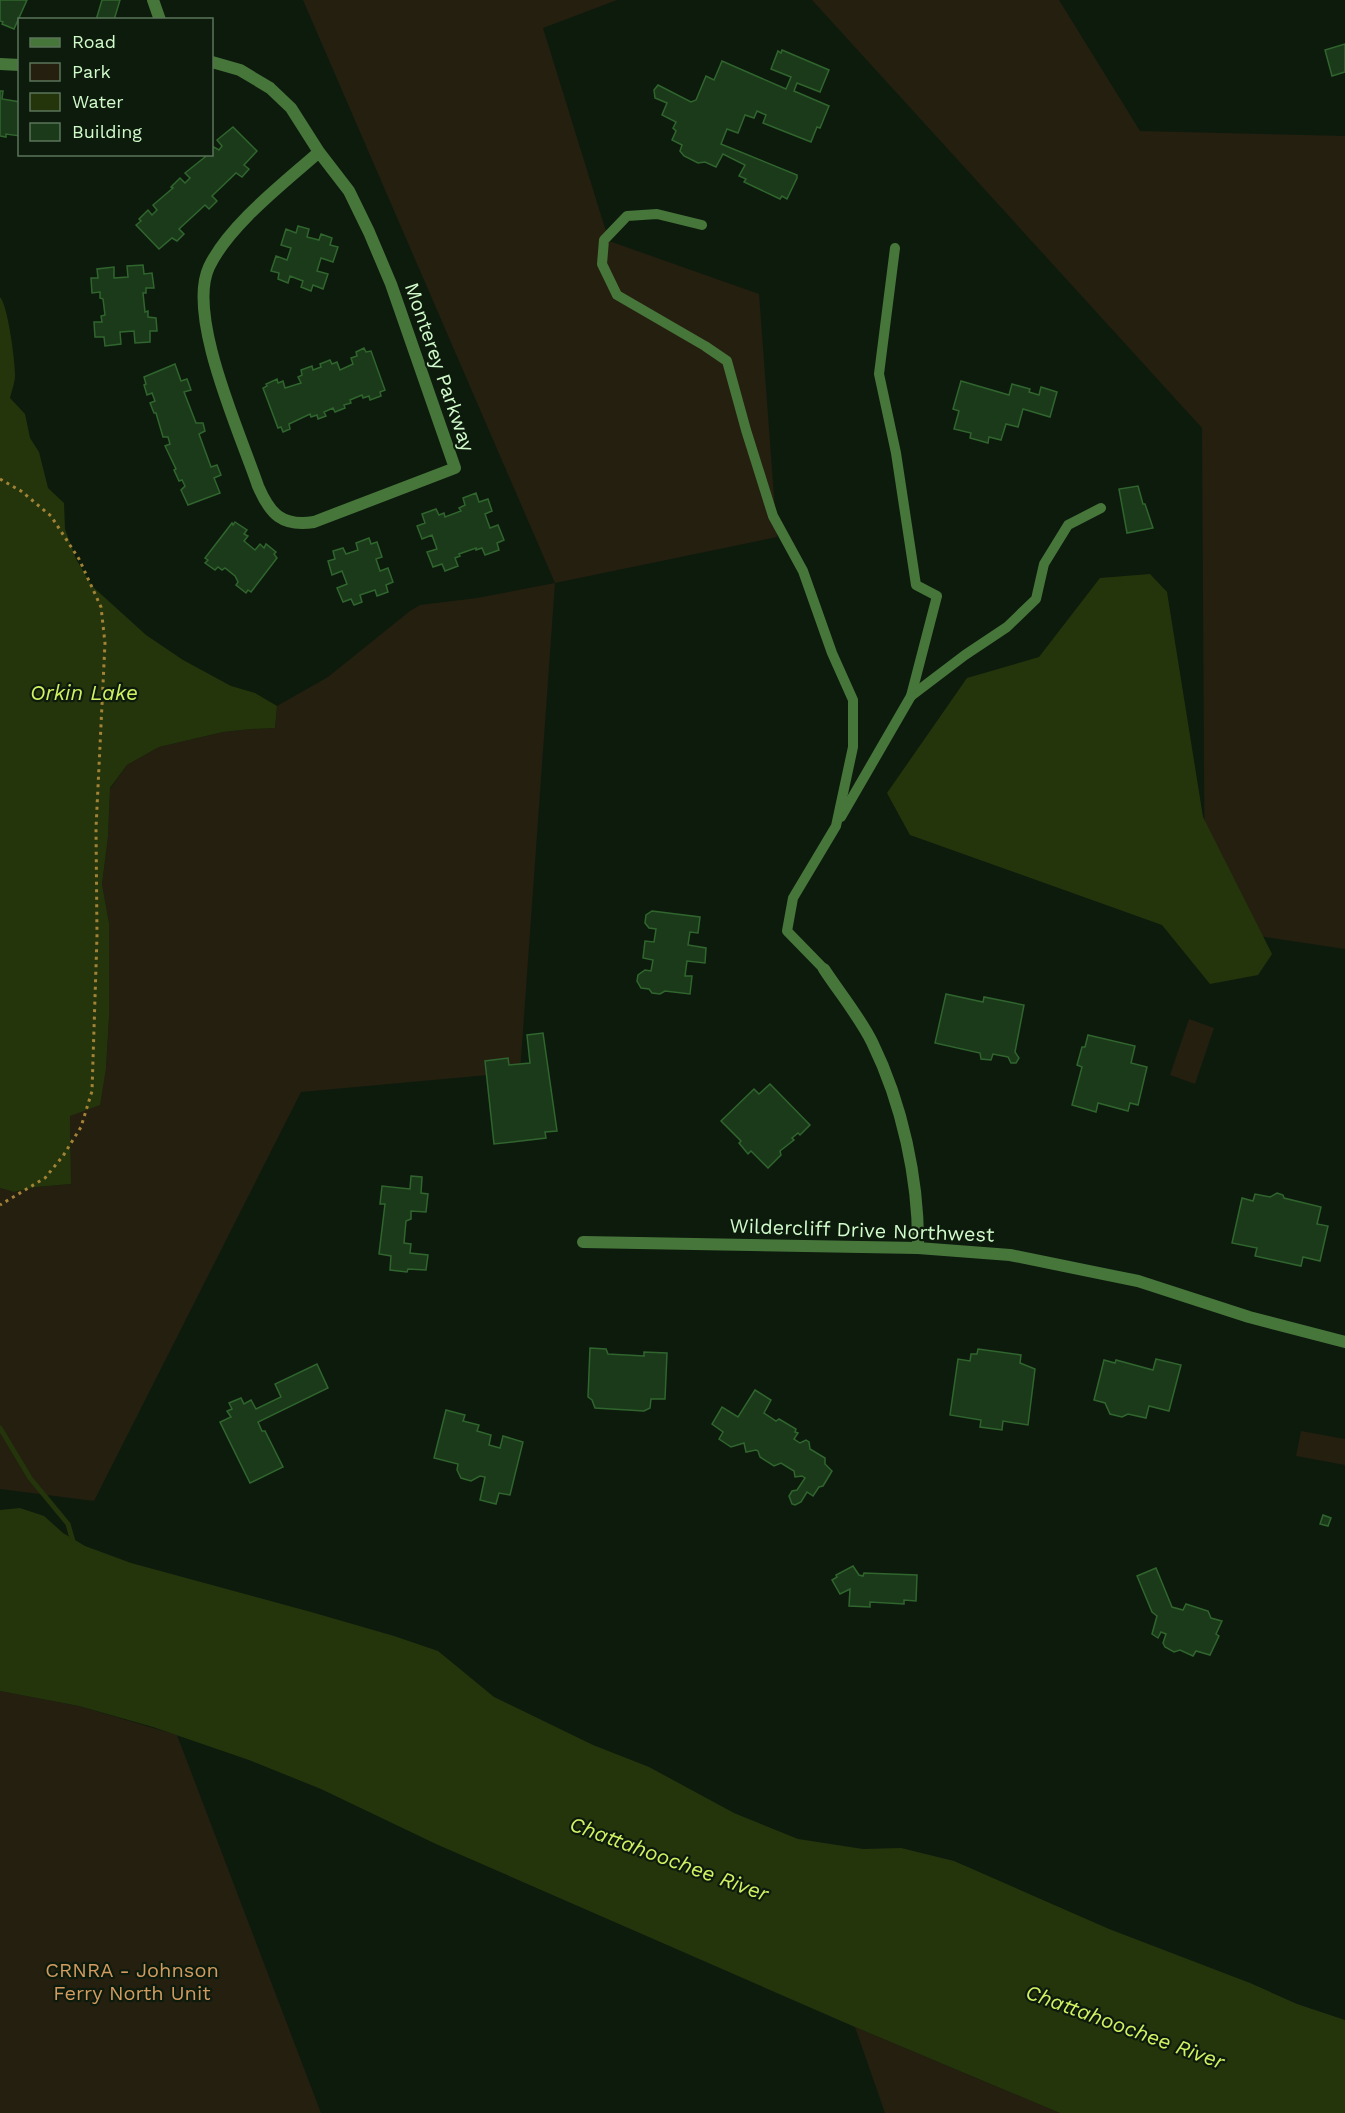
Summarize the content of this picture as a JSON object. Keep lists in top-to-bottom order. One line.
{"streets":{"street":["Monterey Parkway","Wildercliff Drive Northwest"]},"water":["Orkin Lake","Chattahoochee River"],"parks":["CRNRA - Johnson Ferry North Unit"],"legend":["Road","Park","Water","Building"]}
